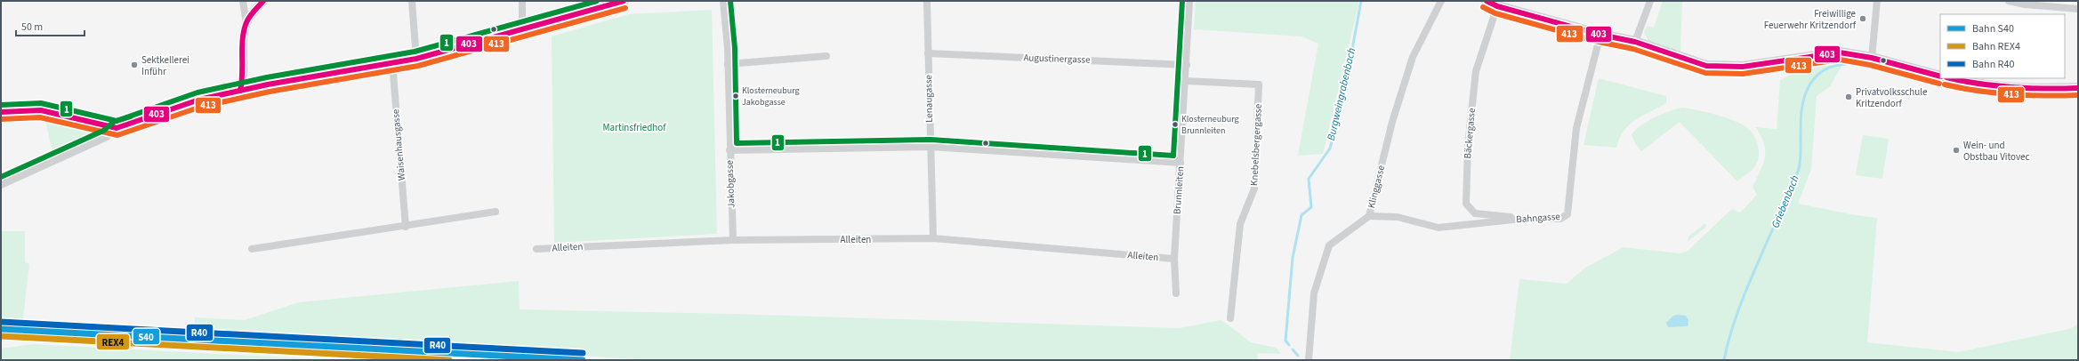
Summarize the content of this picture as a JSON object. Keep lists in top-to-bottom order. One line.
{"streets":{"street":["Augustinergasse","Lenaugasse","Bäckergasse","Waisenhausgasse","Knebelsbergergasse","Jakobgasse","Klinggasse","Brunnleiten","Bahngasse","Alleiten"]},"crossings":[["Augustinergasse","Lenaugasse"],["Augustinergasse","Brunnleiten"],["Lenaugasse","Alleiten"],["Bäckergasse","Bahngasse"],["Knebelsbergergasse","Brunnleiten"],["Jakobgasse","Alleiten"],["Klinggasse","Bahngasse"],["Brunnleiten","Alleiten"]],"water":["Burgweingrabenbach","Griebenbach"],"parks":["Martinsfriedhof"],"places":["Freiwillige Feuerwehr Kritzendorf","Sektkellerei Inführ","Klosterneuburg Jakobgasse","Privatvolksschule Kritzendorf","Klosterneuburg Brunnleiten","Wein- und Obstbau Vitovec"],"lines":["transit line 403","transit line 1","transit line 413","rail line R40","rail line S40","rail line REX4"],"legend":["Bahn S40","Bahn REX4","Bahn R40"],"scale_bar":"50 m"}
